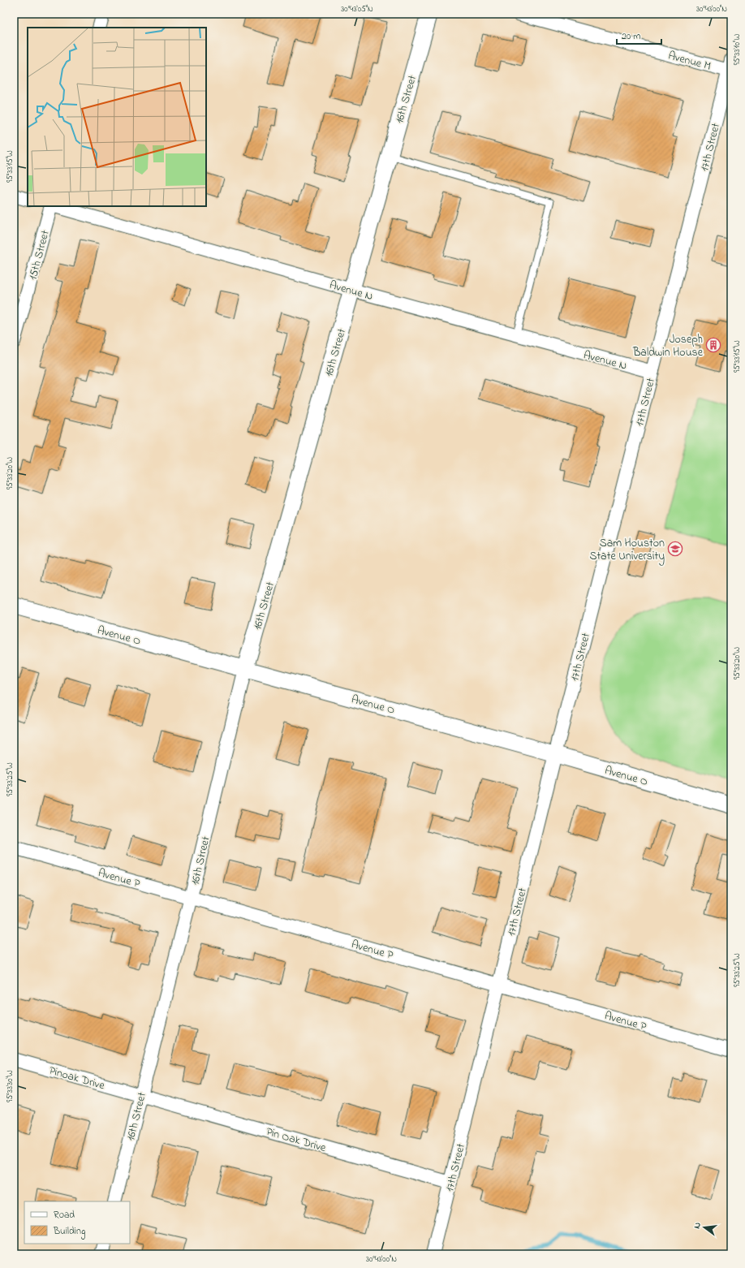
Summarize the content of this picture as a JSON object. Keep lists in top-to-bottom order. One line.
{"streets":{"street":["Avenue M","16th Street","17th Street","15th Street","Avenue N","Avenue O","Avenue P","Pinoak Drive","Pin Oak Drive"]},"crossings":[["Avenue M","17th Street"],["16th Street","Avenue N"],["16th Street","Avenue O"],["16th Street","Avenue P"],["16th Street","Pinoak Drive"],["16th Street","Pin Oak Drive"],["17th Street","Avenue N"],["17th Street","Avenue O"],["17th Street","Avenue P"],["17th Street","Pin Oak Drive"],["Pinoak Drive","Pin Oak Drive"]],"places":{"building":["Joseph Baldwin House"],"school or university":["Sam Houston State University"]},"legend":["Road","Building"],"scale_bar":"20 m","north":"left","coordinates":["30°43'05\"N","30°43'00\"N","95°33'10\"W","95°33'15\"W","95°33'20\"W","95°33'25\"W","95°33'30\"W"]}
